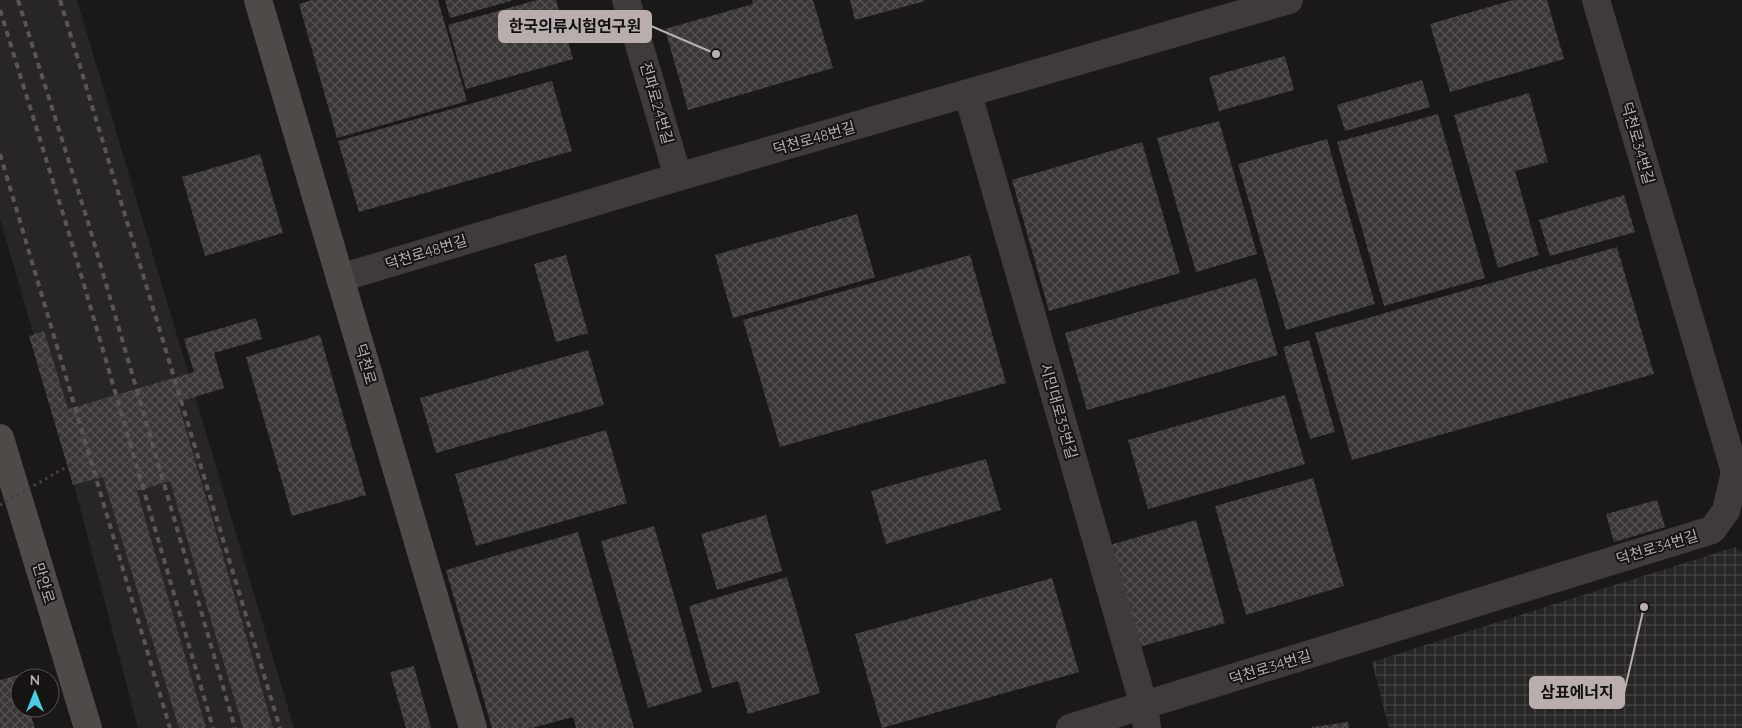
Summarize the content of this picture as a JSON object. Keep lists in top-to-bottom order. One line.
{"streets":{"street":["전파로24번길","덕천로48번길","덕천로34번길","덕천로","시민대로35번길","만안로"]},"crossings":[["전파로24번길","덕천로48번길"],["덕천로48번길","덕천로"],["덕천로48번길","시민대로35번길"],["덕천로34번길","시민대로35번길"]],"places":["한국의류시험연구원","삼표에너지"],"north":"top"}
